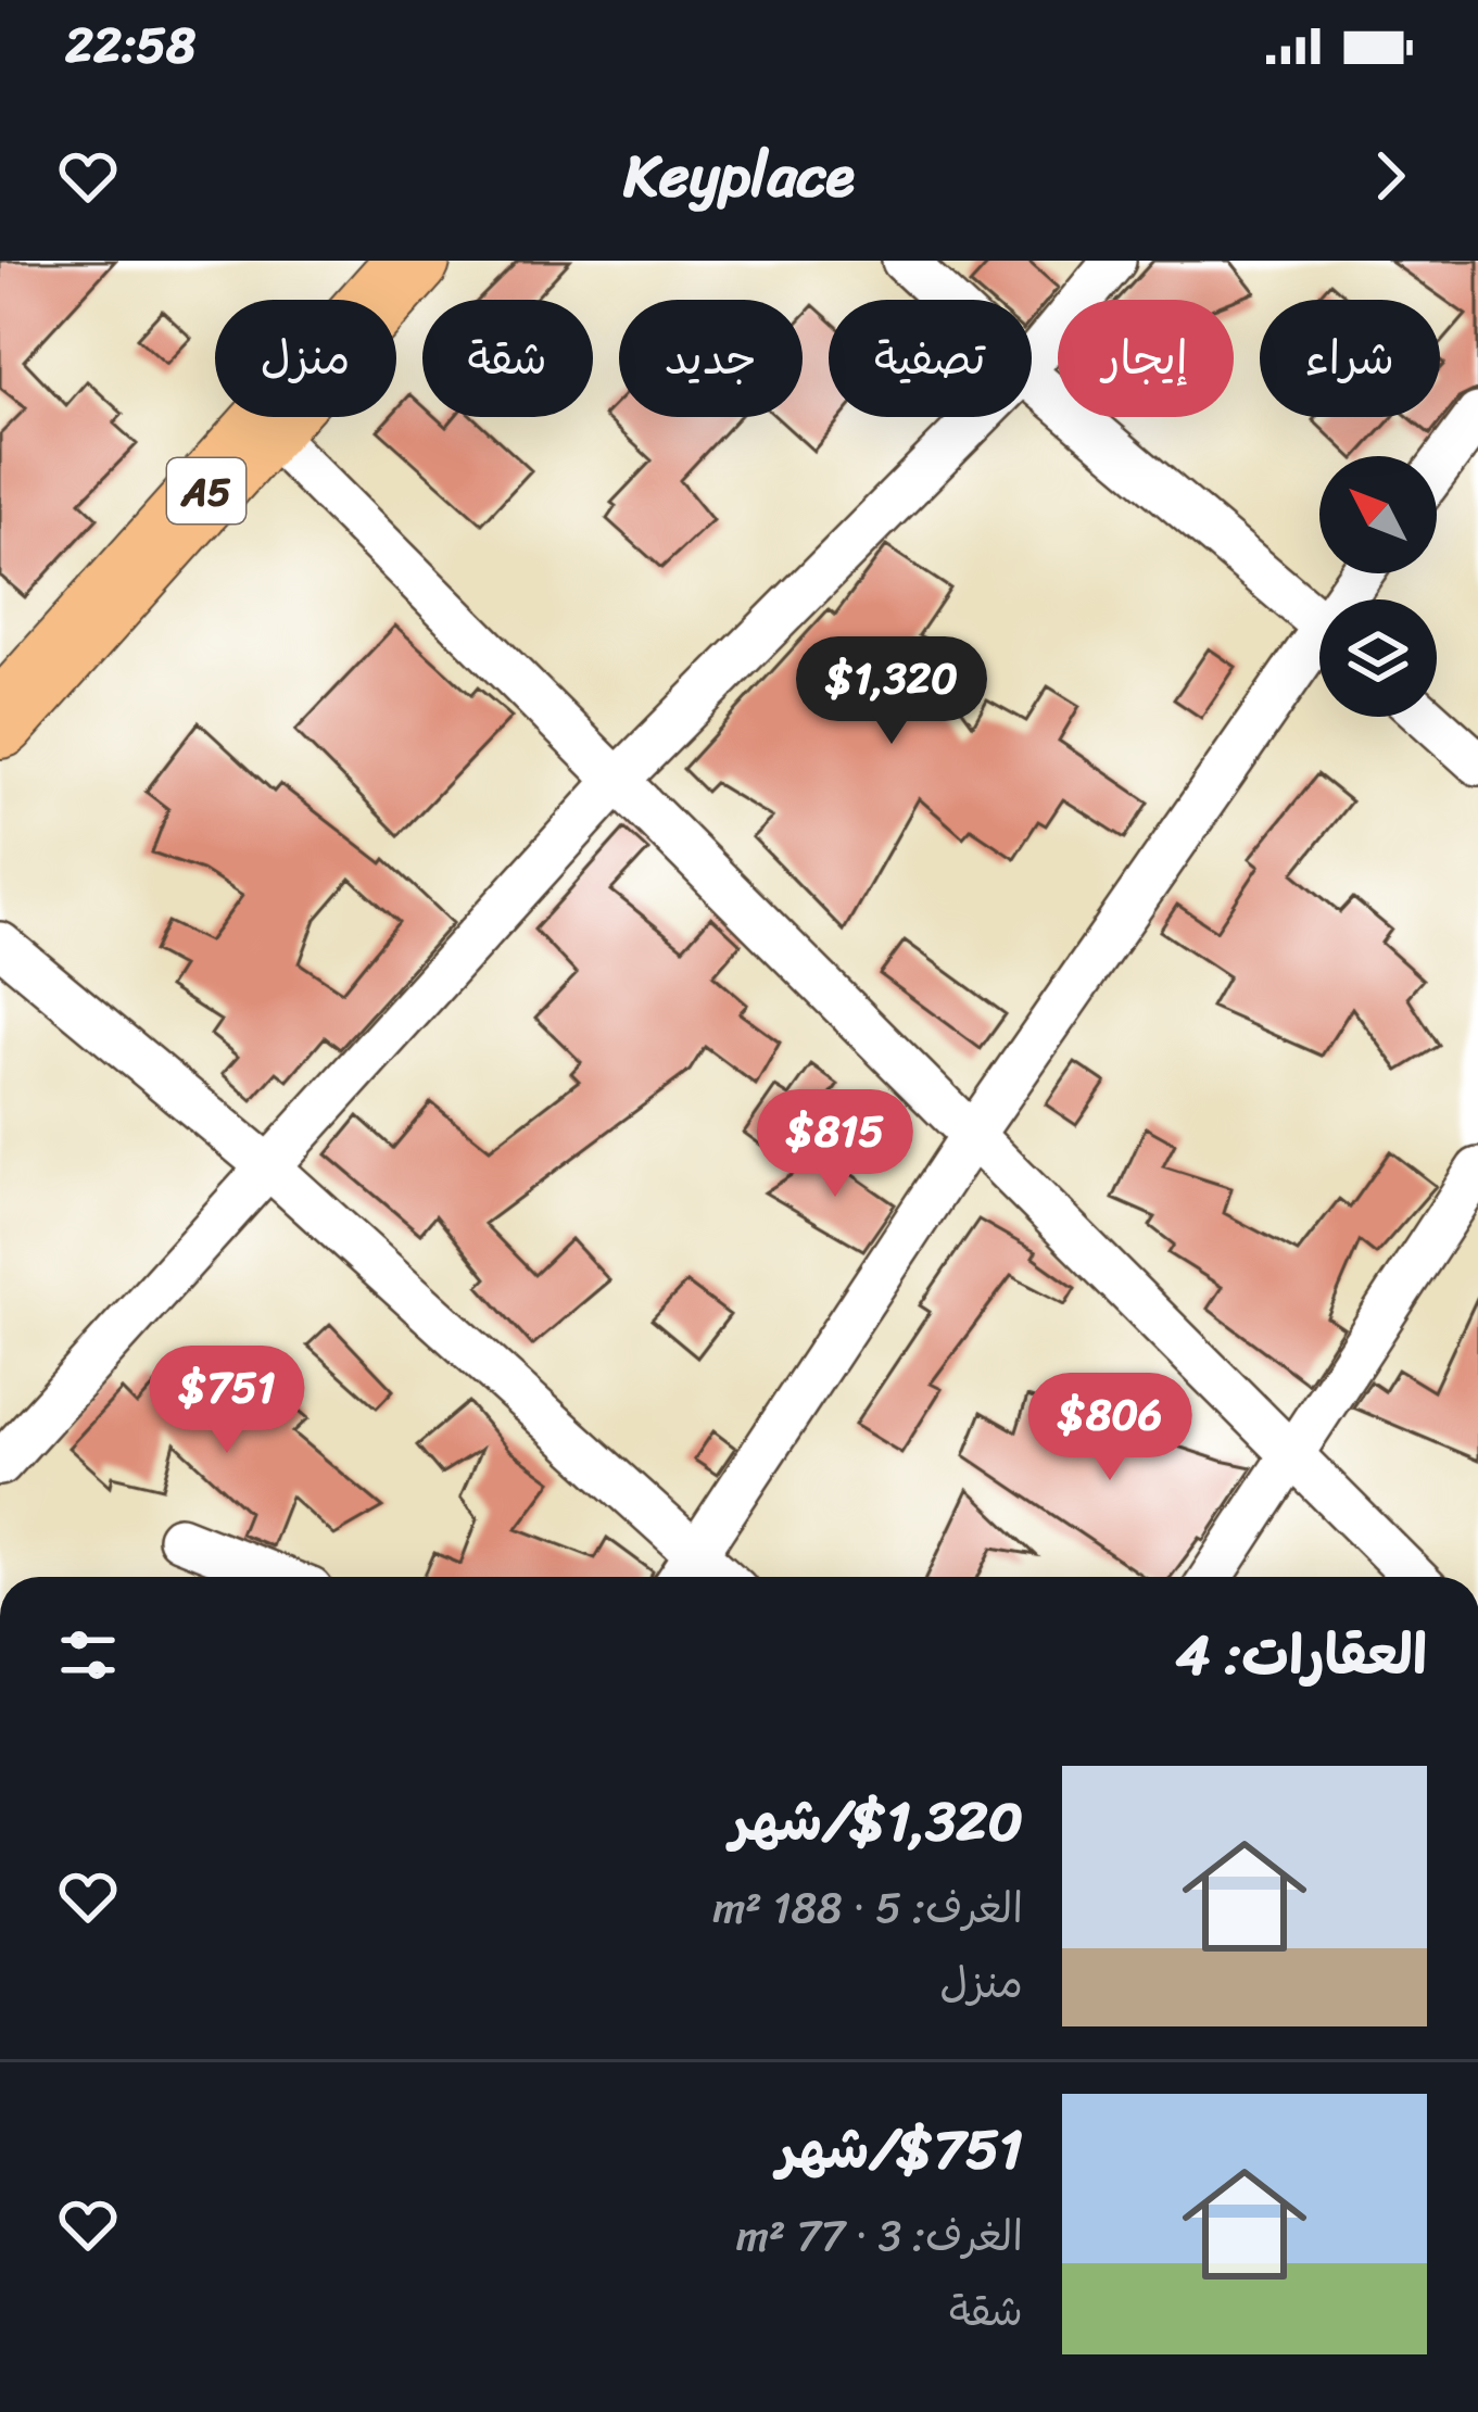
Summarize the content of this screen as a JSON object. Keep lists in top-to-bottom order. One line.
{"streets":{"highway":["A5"]},"north":"top left","page":{"status":"22:58","header":"Keyplace","chip":["شراء","إيجار","تصفية","جديد","شقة","منزل"],"price":["$1,320","$815","$751","$806"],"heading":"العقارات: 4","list":[{"name":"$1,320/شهر","note":"الغرف: 5 · 188 m² · منزل"},{"name":"$751/شهر","note":"الغرف: 3 · 77 m² · شقة"}]}}
